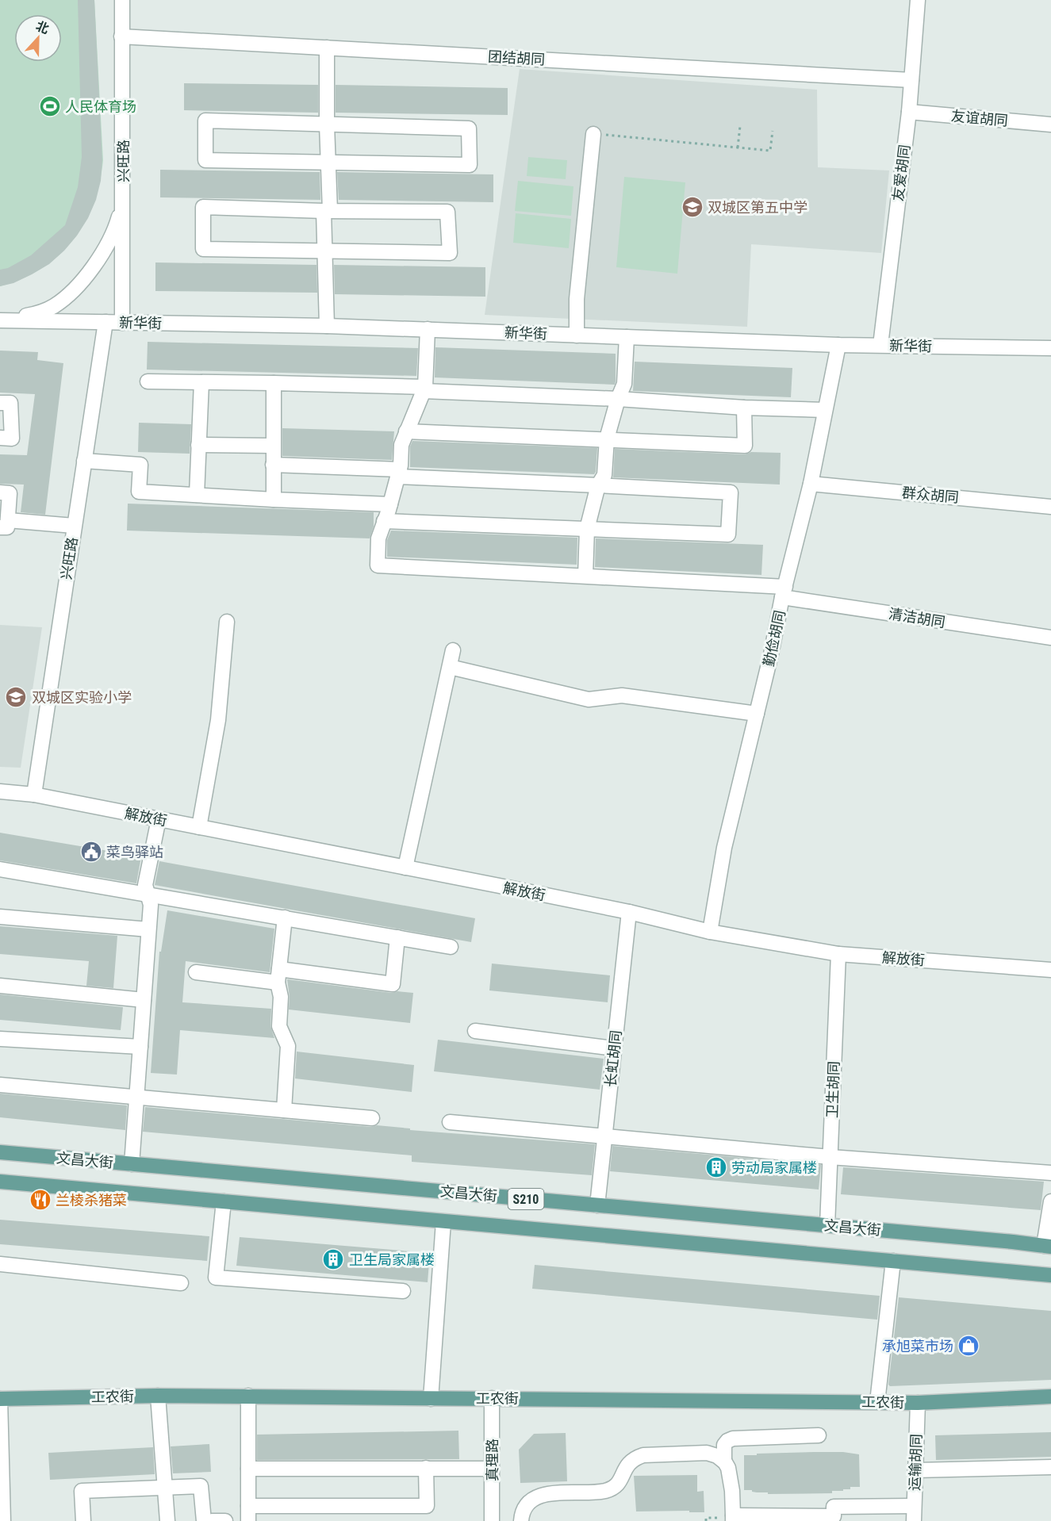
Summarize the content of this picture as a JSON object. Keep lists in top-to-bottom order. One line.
{"streets":{"main road":["文昌大街","S210","工农街"],"street":["团结胡同","友谊胡同","兴旺路","友爱胡同","新华街","群众胡同","清洁胡同","勤俭胡同","解放街","长虹胡同","卫生胡同","真理路","运输胡同"]},"crossings":[["团结胡同","兴旺路"],["团结胡同","友爱胡同"],["友谊胡同","友爱胡同"],["兴旺路","新华街"],["兴旺路","解放街"],["友爱胡同","新华街"],["新华街","勤俭胡同"],["群众胡同","勤俭胡同"],["清洁胡同","勤俭胡同"],["勤俭胡同","解放街"],["解放街","长虹胡同"],["解放街","卫生胡同"],["长虹胡同","文昌大街"],["卫生胡同","文昌大街"],["工农街","真理路"],["工农街","运输胡同"]],"places":{"sports":["人民体育场"],"school or university":["双城区第五中学","双城区实验小学"],"public building":["菜鸟驿站"],"building":["劳动局家属楼","卫生局家属楼"],"restaurant":["兰棱杀猪菜"],"shop":["承旭菜市场"]},"north":"top"}
